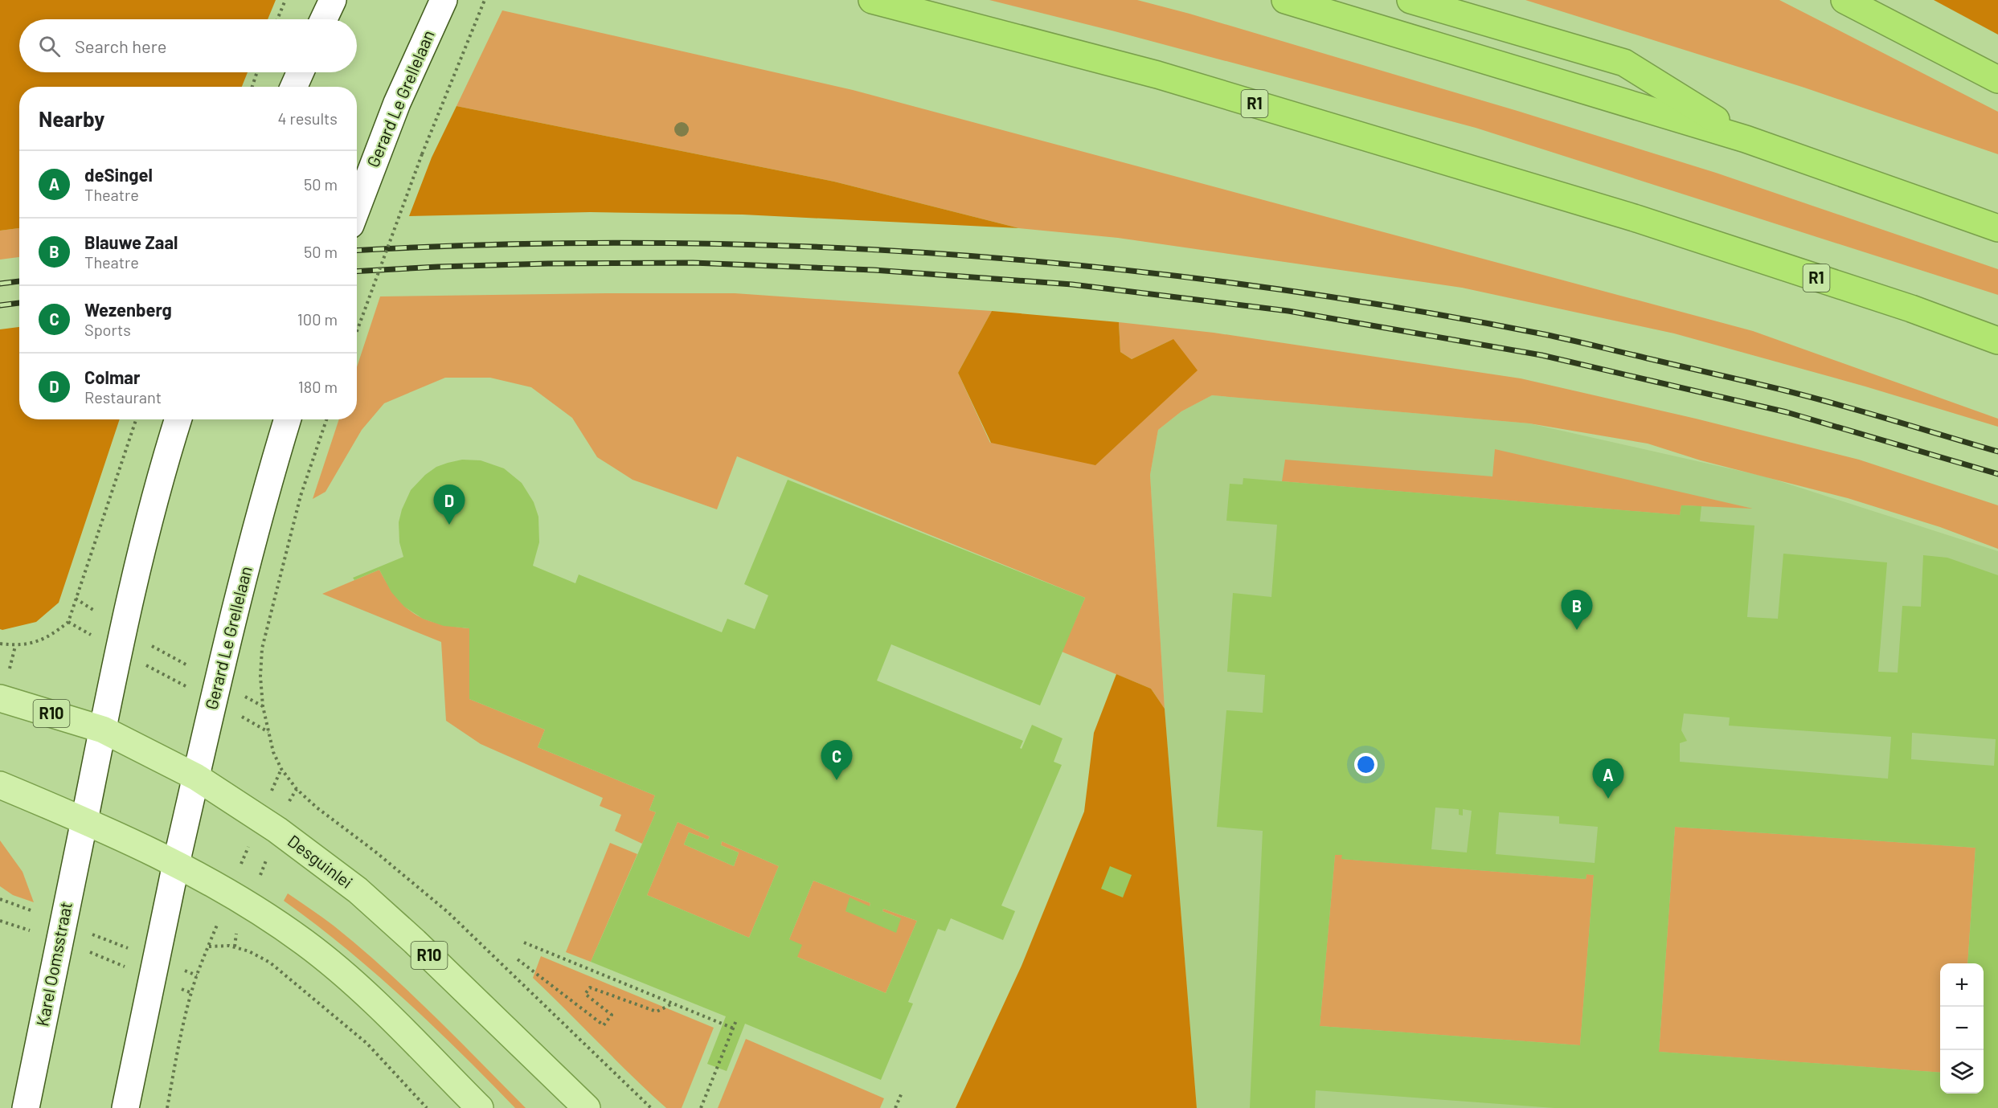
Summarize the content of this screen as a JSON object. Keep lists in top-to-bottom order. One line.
{"streets":{"highway":["R1"],"main road":["R10","Desguinlei"],"street":["Gerard Le Grellelaan","Karel Oomsstraat"]},"crossings":[["Gerard Le Grellelaan","Desguinlei"]],"page":{"search":"Search here","heading":["Nearby","4 results"],"list":[{"mark":"A","name":"deSingel","note":"Theatre","value":"50 m"},{"mark":"B","name":"Blauwe Zaal","note":"Theatre","value":"50 m"},{"mark":"C","name":"Wezenberg","note":"Sports","value":"100 m"},{"mark":"D","name":"Colmar","note":"Restaurant","value":"180 m"}],"pins":["D","B","C","A"],"map_buttons":["+","−"]}}
